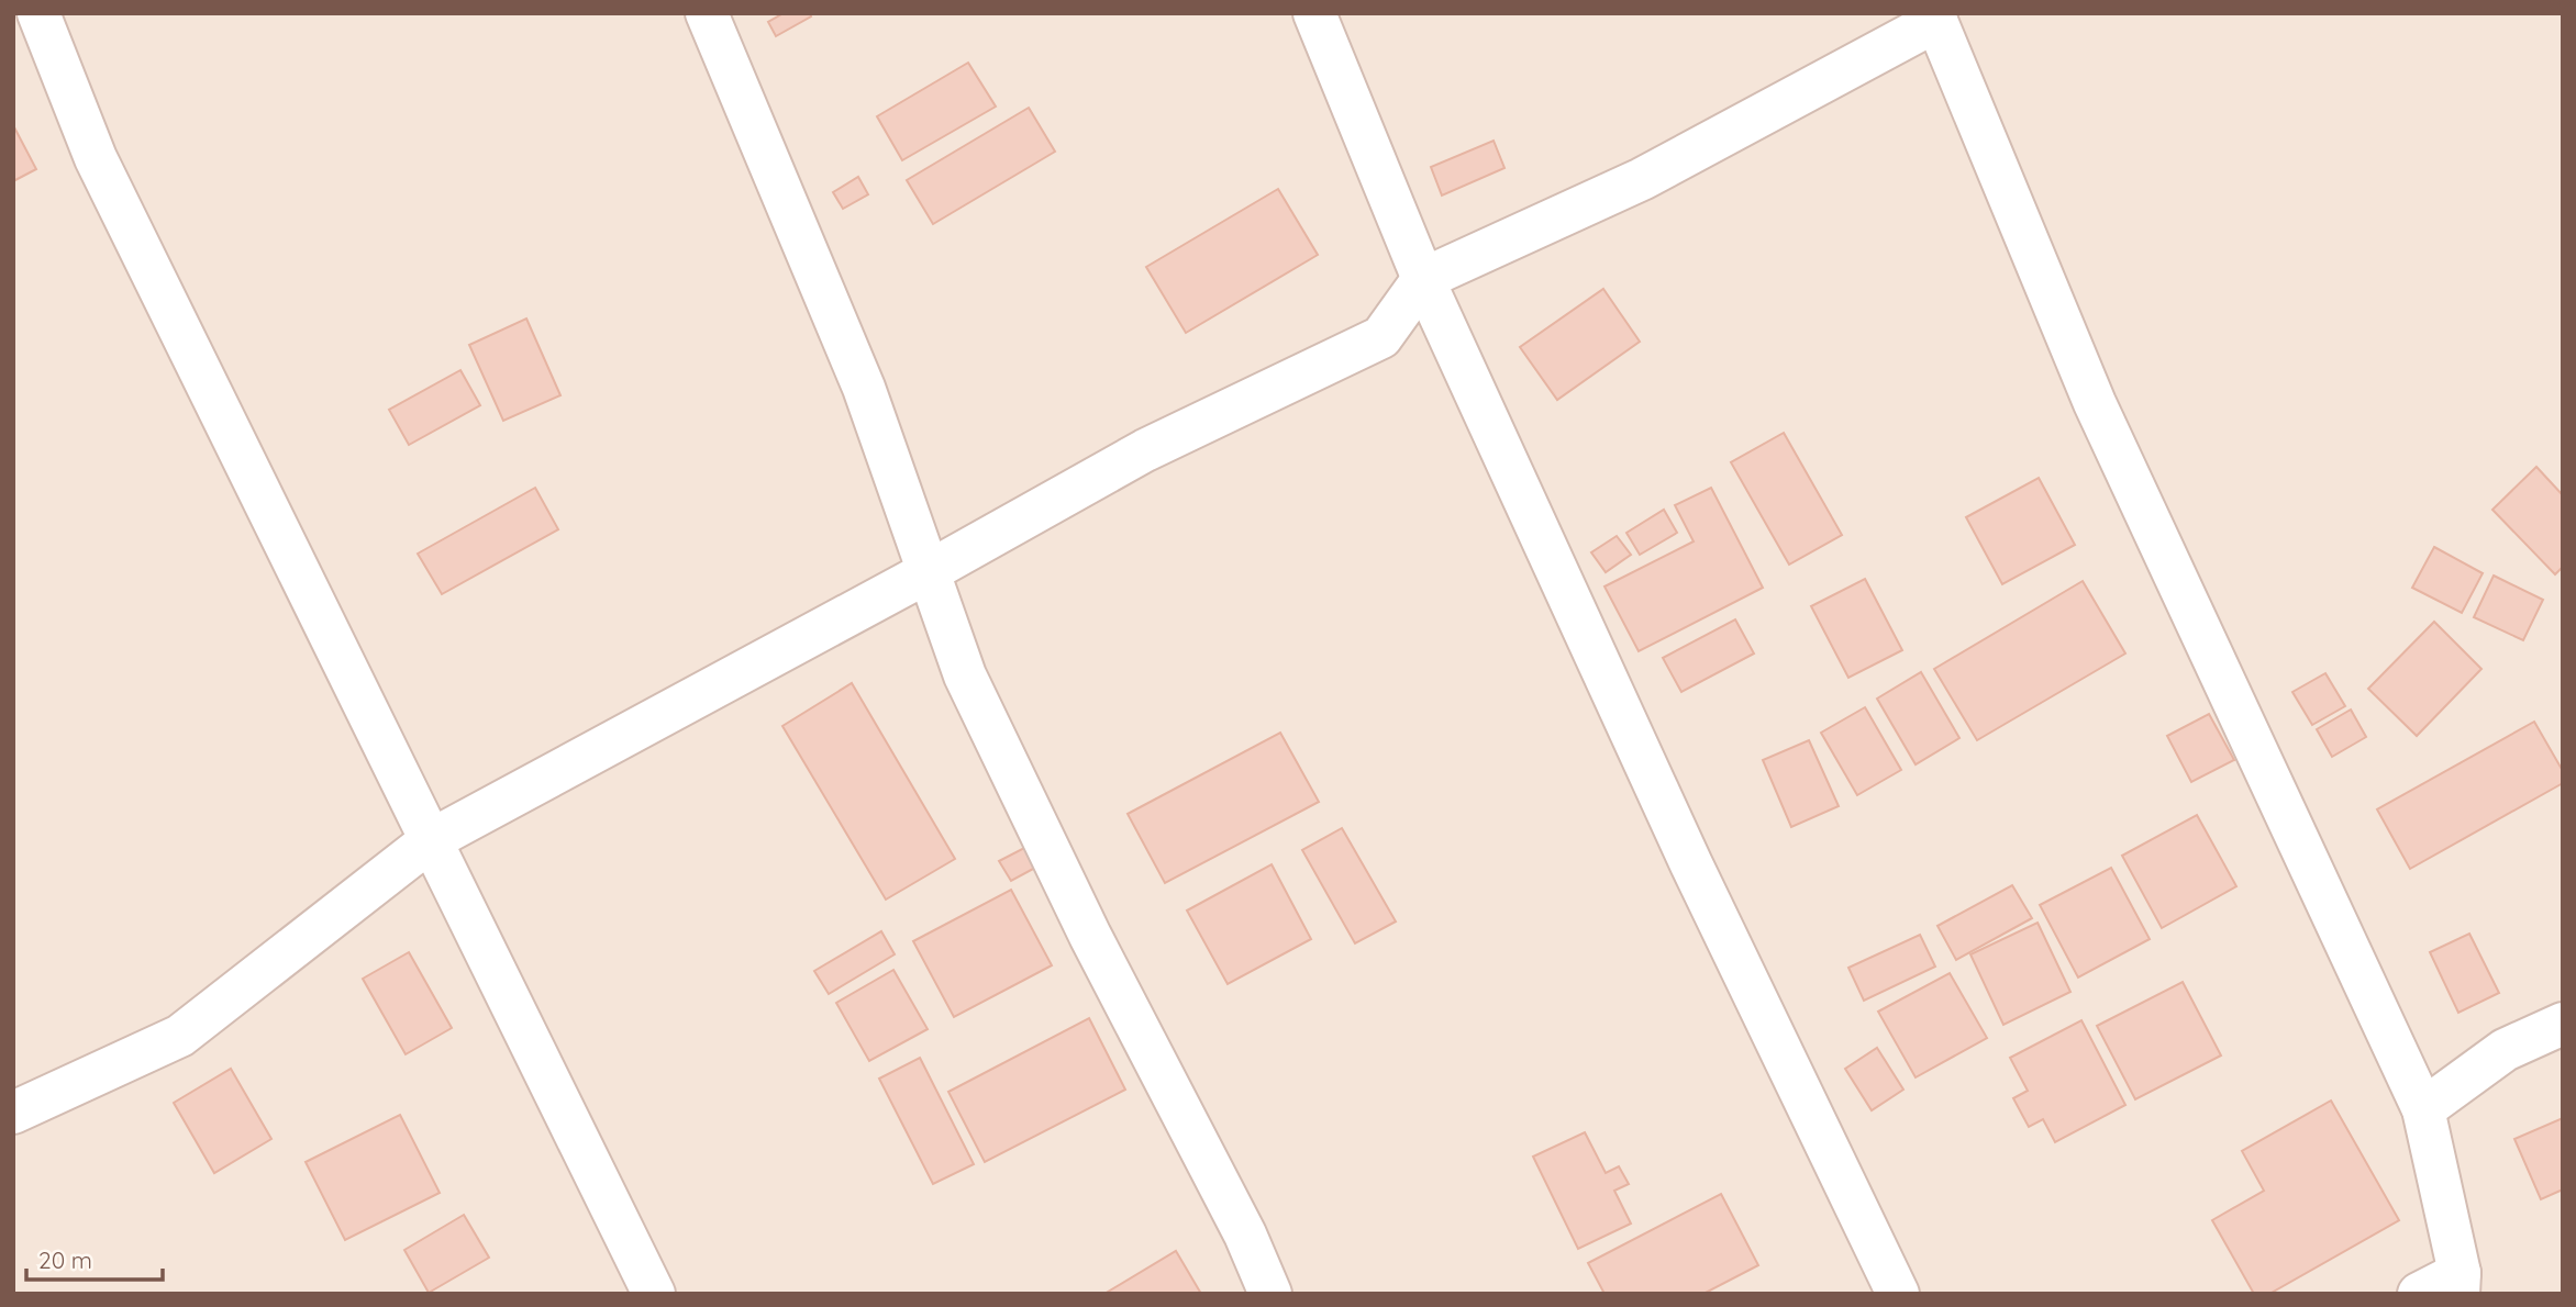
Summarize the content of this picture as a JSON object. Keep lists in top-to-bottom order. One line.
{"scale_bar":"20 m"}
